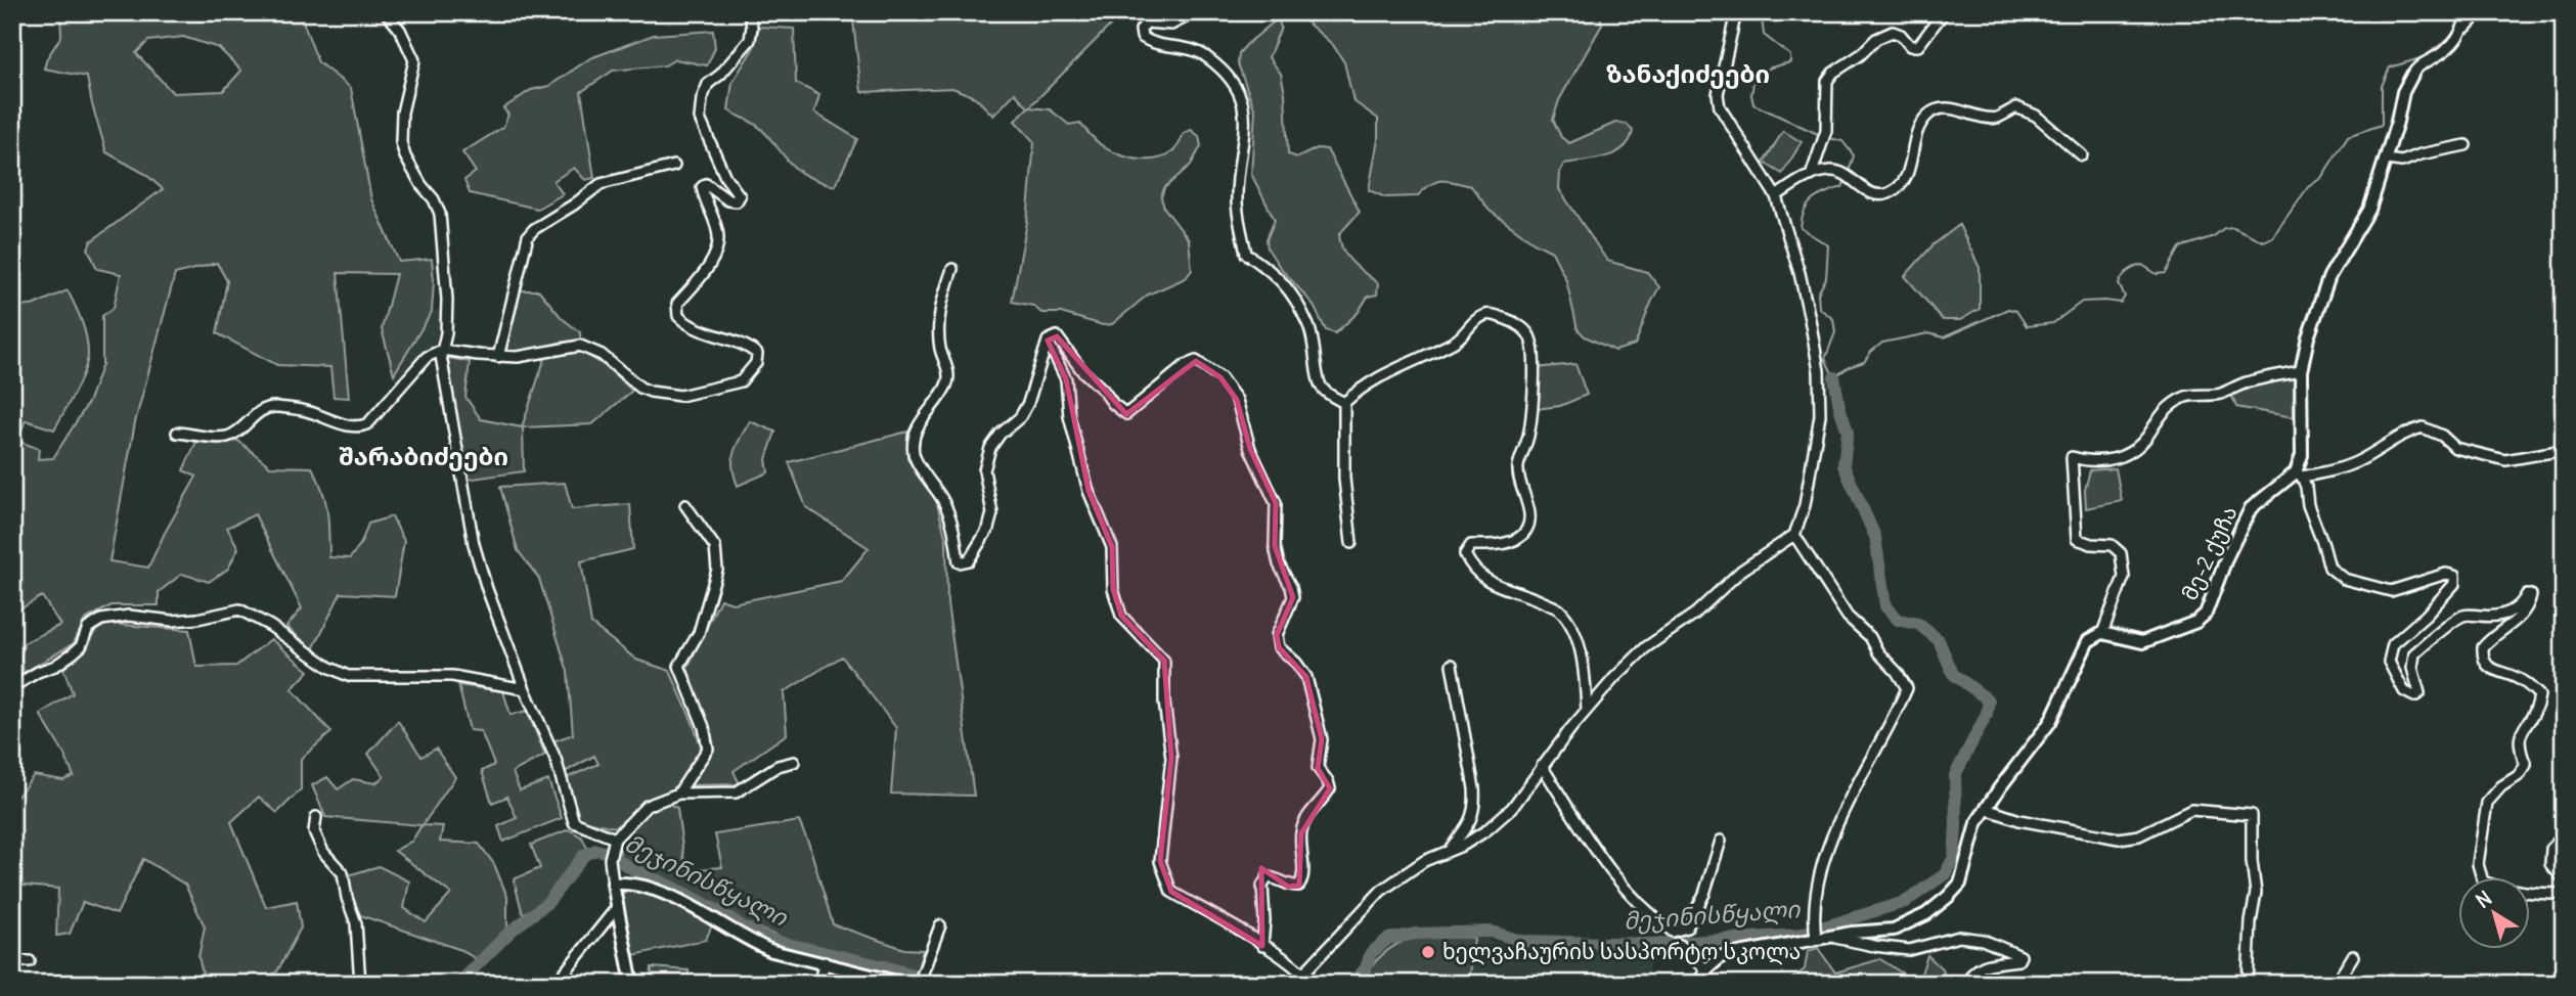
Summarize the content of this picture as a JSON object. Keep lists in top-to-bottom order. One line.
{"streets":{"street":["მე-2 ქუჩა"]},"districts":["ზანაქიძეები","შარაბიძეები"],"water":["მეჯინისწყალი"],"places":["ხელვაჩაურის სასპორტო სკოლა"],"north":"top left"}
